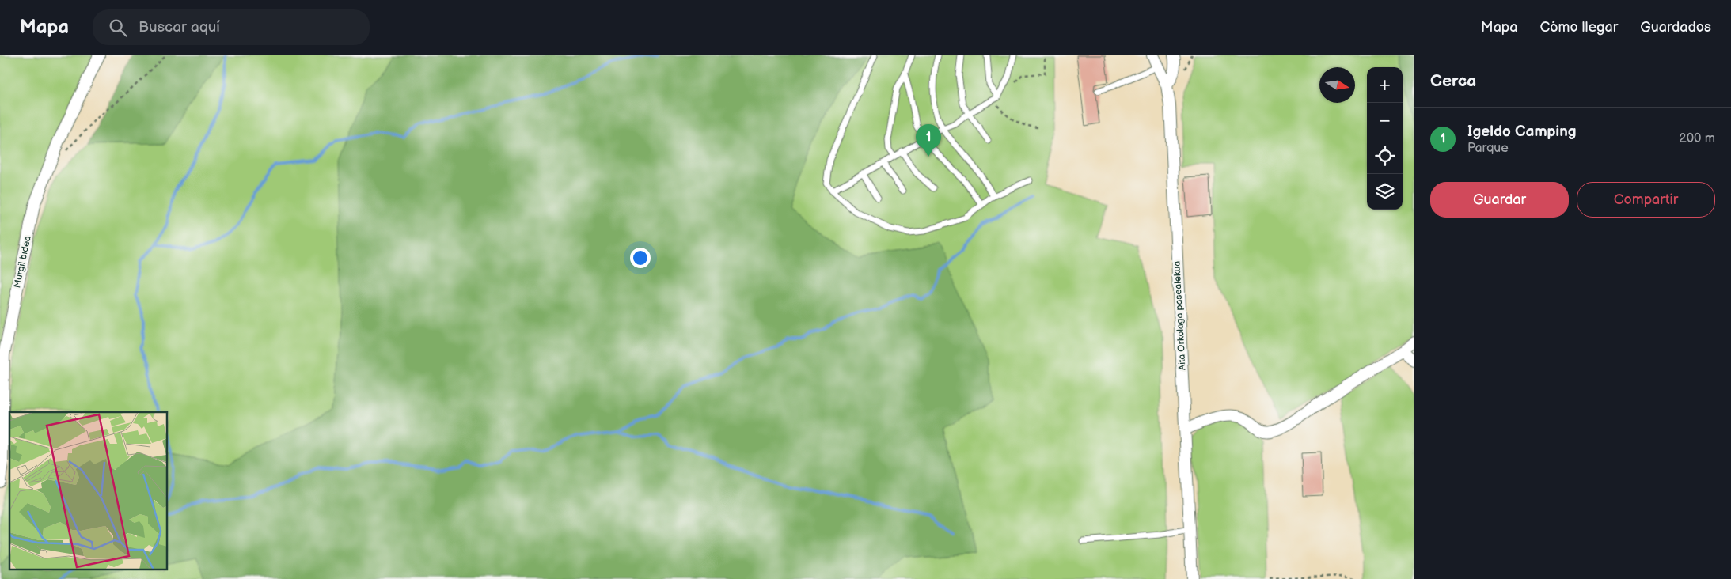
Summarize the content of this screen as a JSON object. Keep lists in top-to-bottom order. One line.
{"streets":{"street":["Murgil bidea","Aita Orkolaga pasealekua"]},"north":"right","page":{"header":"Mapa","search":"Buscar aquí","nav":["Mapa","Cómo llegar","Guardados"],"heading":"Cerca","map_buttons":["+","−"],"list":[{"mark":"1","name":"Igeldo Camping","note":"Parque","value":"200 m"}],"pins":"1","buttons":["Guardar","Compartir"]}}
